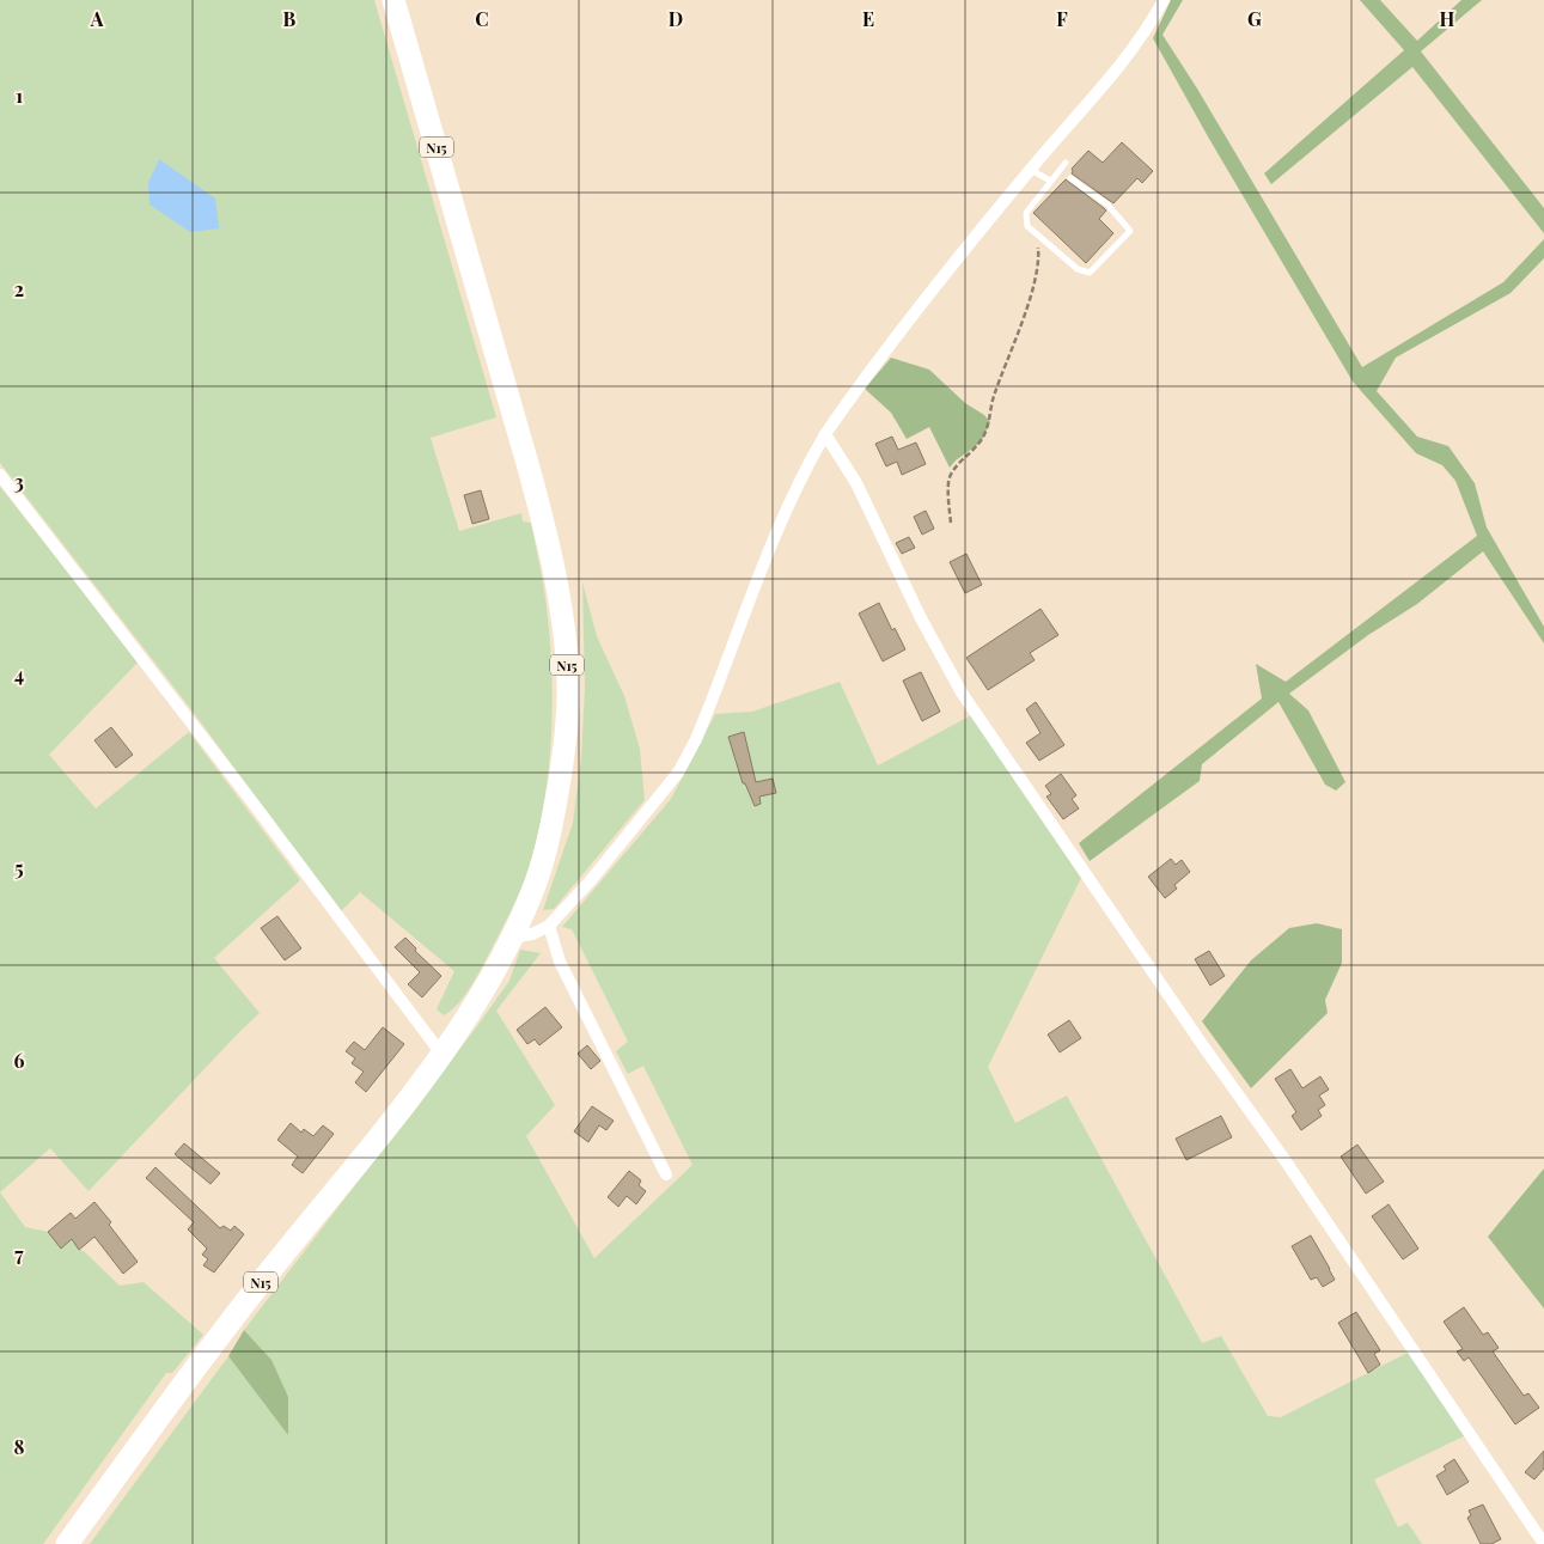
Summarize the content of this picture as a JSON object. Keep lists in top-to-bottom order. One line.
{"streets":{"highway":["N15"]},"grid":{"columns":["A","B","C","D","E","F","G","H"],"rows":["1","2","3","4","5","6","7","8"]}}
